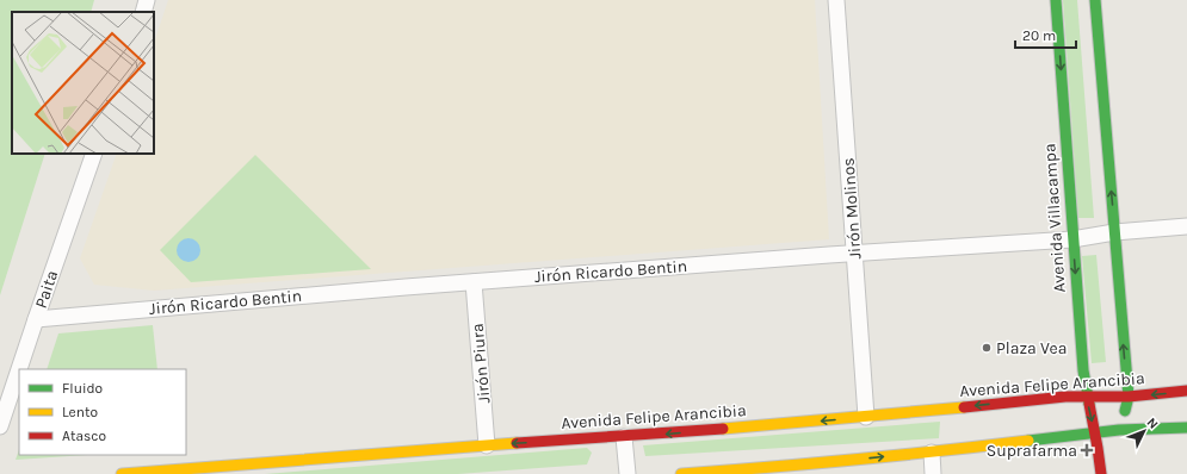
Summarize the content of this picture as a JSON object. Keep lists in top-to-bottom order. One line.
{"streets":{"main road":["Avenida Villacampa","Avenida Felipe Arancibia"],"street":["Jirón Molinos","Jirón Ricardo Bentin","Paita","Jirón Piura"]},"crossings":[["Jirón Molinos","Jirón Ricardo Bentin"],["Jirón Molinos","Avenida Felipe Arancibia"],["Avenida Villacampa","Jirón Ricardo Bentin"],["Avenida Villacampa","Avenida Felipe Arancibia"],["Jirón Ricardo Bentin","Paita"],["Jirón Ricardo Bentin","Jirón Piura"],["Jirón Piura","Avenida Felipe Arancibia"]],"places":{"other":["Plaza Vea"],"health":["Suprafarma"]},"legend":["Fluido","Lento","Atasco"],"scale_bar":"20 m","north":"top right"}
